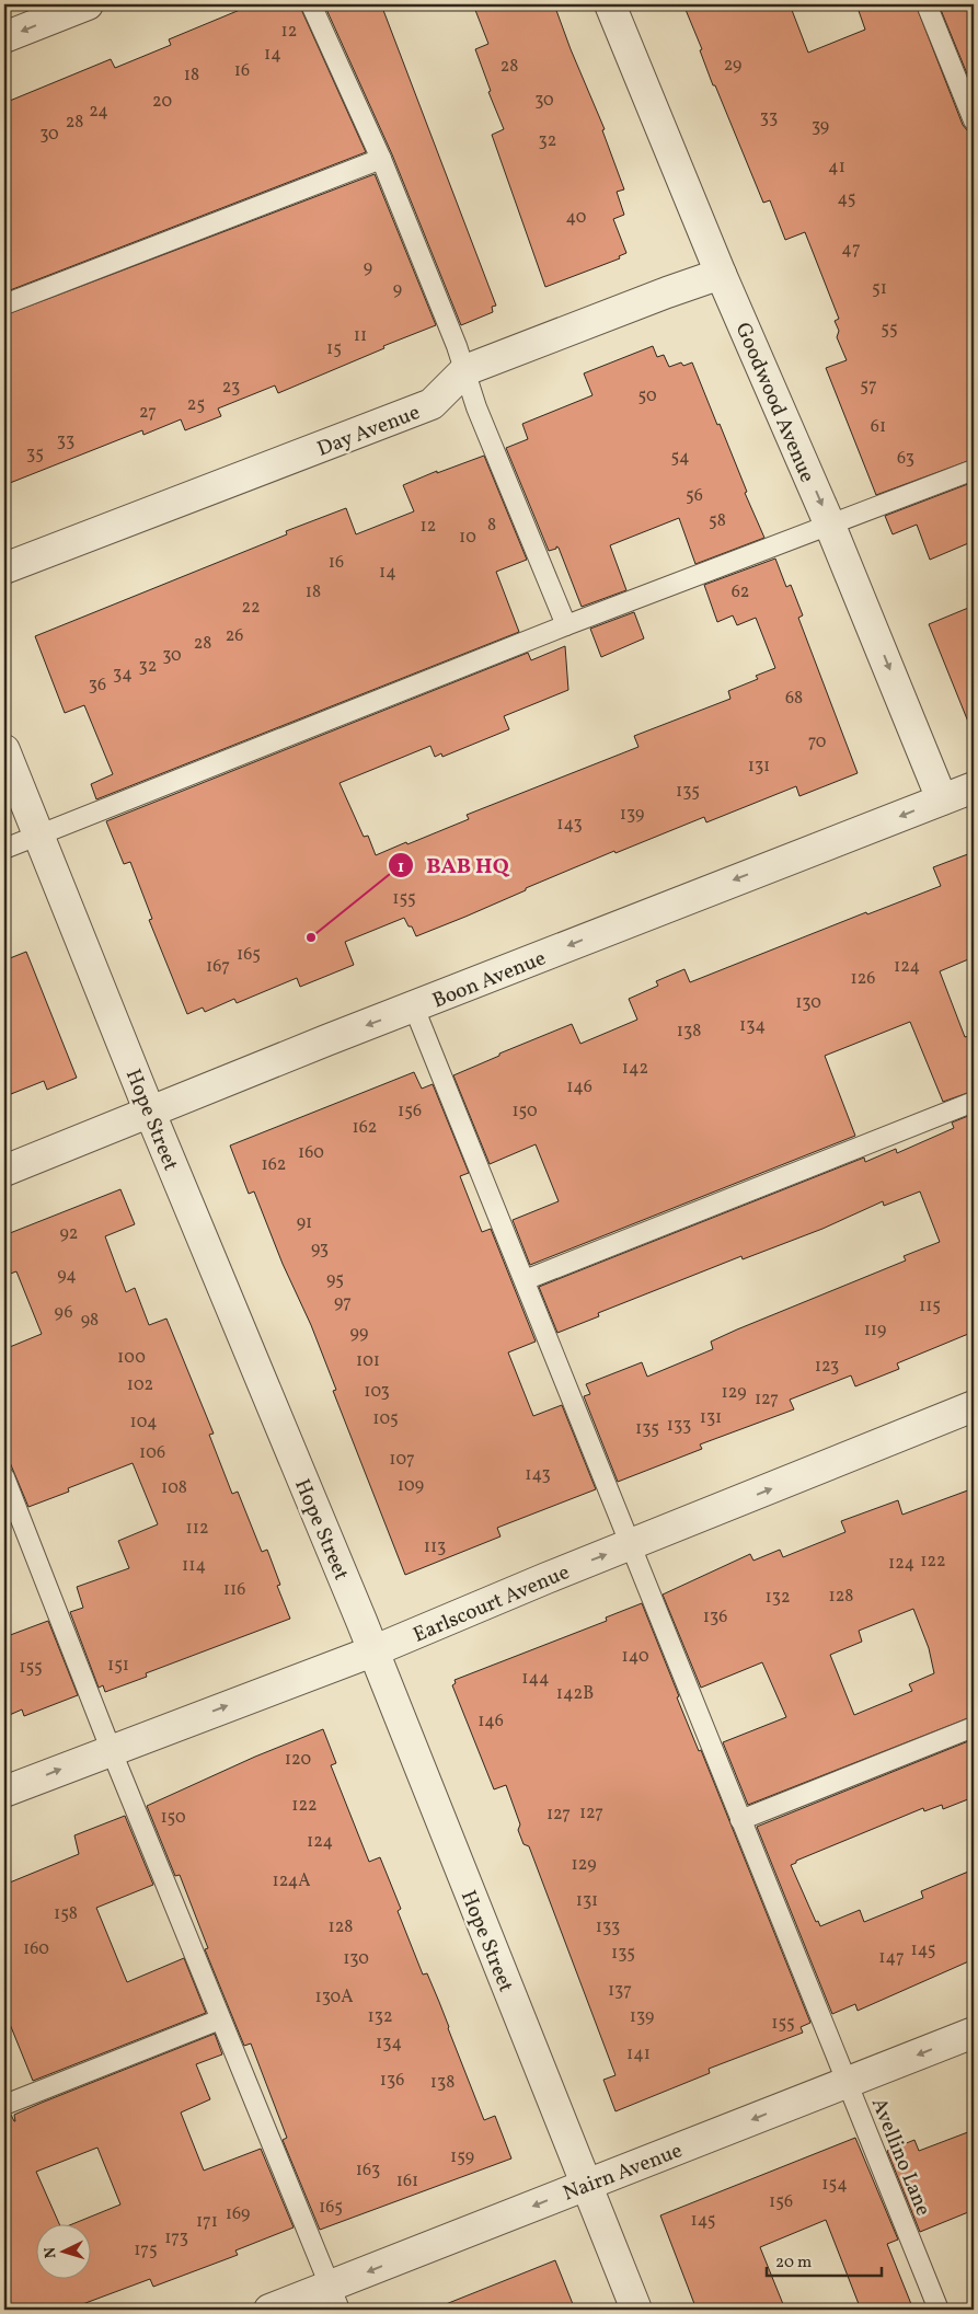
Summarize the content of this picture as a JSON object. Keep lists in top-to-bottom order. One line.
{"streets":{"street":["Goodwood Avenue","Day Avenue","Boon Avenue","Hope Street","Earlscourt Avenue","Nairn Avenue"],"lane":["Avellino Lane"]},"crossings":[["Goodwood Avenue","Day Avenue"],["Goodwood Avenue","Boon Avenue"],["Boon Avenue","Hope Street"],["Boon Avenue","Avellino Lane"],["Hope Street","Earlscourt Avenue"],["Hope Street","Nairn Avenue"],["Earlscourt Avenue","Avellino Lane"],["Avellino Lane","Nairn Avenue"]],"one_way":["Goodwood Avenue","Boon Avenue","Earlscourt Avenue","Nairn Avenue"],"places":["BAB HQ"],"house_numbers":["12","14","29","28","16","18","30","20","24","33","28","39","30","32","41","45","40","47","9","51","9","55","11","15","57","23","50","25","27","61","33","35","54","63","56","58","8","12","10","16","14","18","62","22","26","28","30","32","34","36","68","70","131","135","139","143","155","165","167","124","126","130","134","138","142","146","156","150","162","160","162","91","92","93","94","95","97","115","96","98","119","99","100","101","123","102","103","129","127","131","105","104","133","135","106","107","143","109","108","112","113","122","124","114","116","128","132","136","140","151","155","144","142B","146","120","122","127","127","150","124","129","124A","131","158","128","133","160","145","135","147","130","137","130A","132","139","155","134","141","136","138","159","163","161","154","156","165","169","145","171","173","175"],"scale_bar":"20 m","north":"left"}
